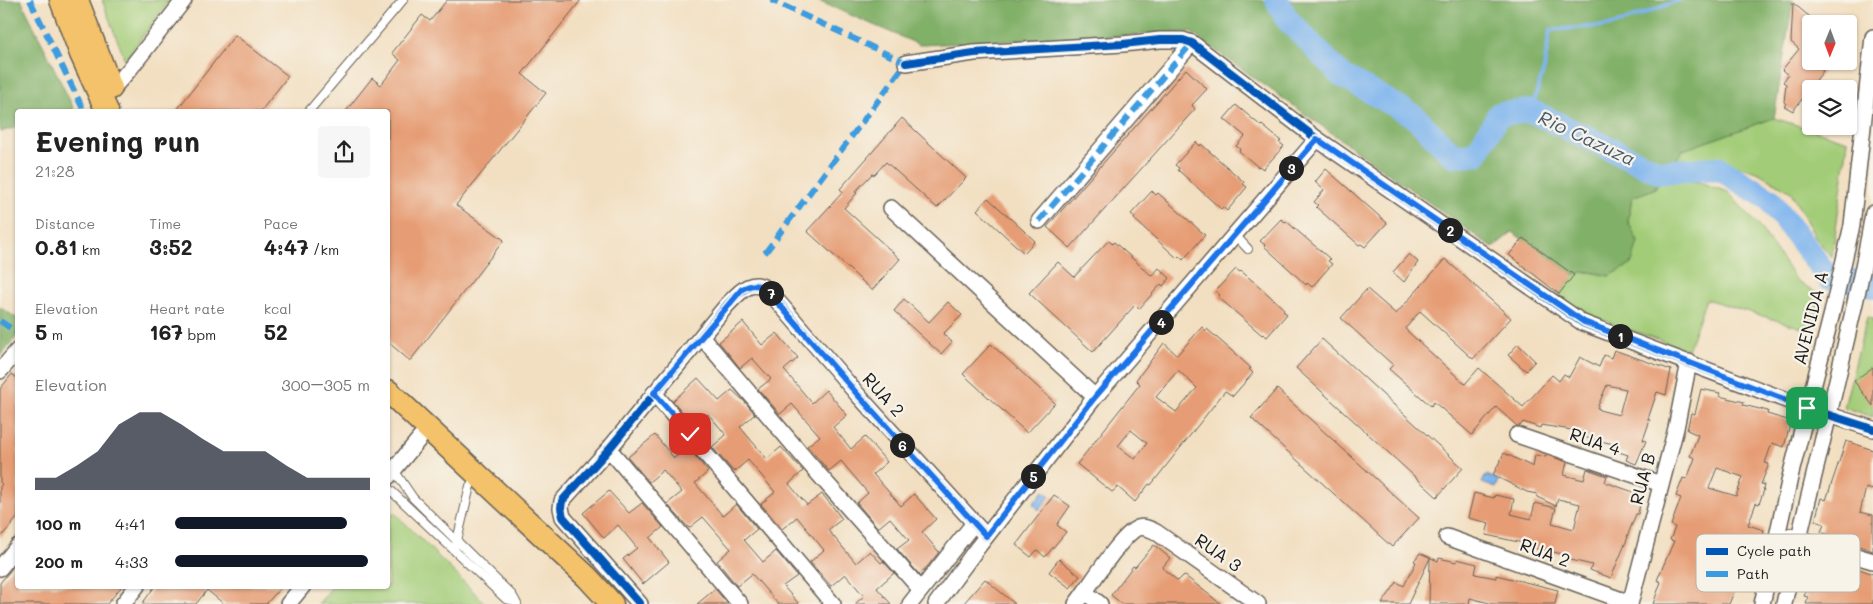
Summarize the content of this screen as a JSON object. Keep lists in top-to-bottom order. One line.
{"streets":{"street":["AVENIDA A","RUA 2","RUA 4","RUA B","RUA 3"]},"crossings":[["RUA 2","RUA B"],["RUA 4","RUA B"]],"water":["Rio Cazuza"],"legend":["Cycle path","Path"],"north":"bottom","page":{"heading":["Evening run","21:28"],"pins":["3","2","7","4","1","6","5"],"stats":[["Distance","0.81 km"],["Time","3:52"],["Pace","4:47 /km"],["Elevation","5 m"],["Heart rate","167 bpm"],["kcal","52"]],"chart":["Elevation","300–305 m"],"list":[{"name":"100 m","note":"4:41"},{"name":"200 m","note":"4:33"}]}}
